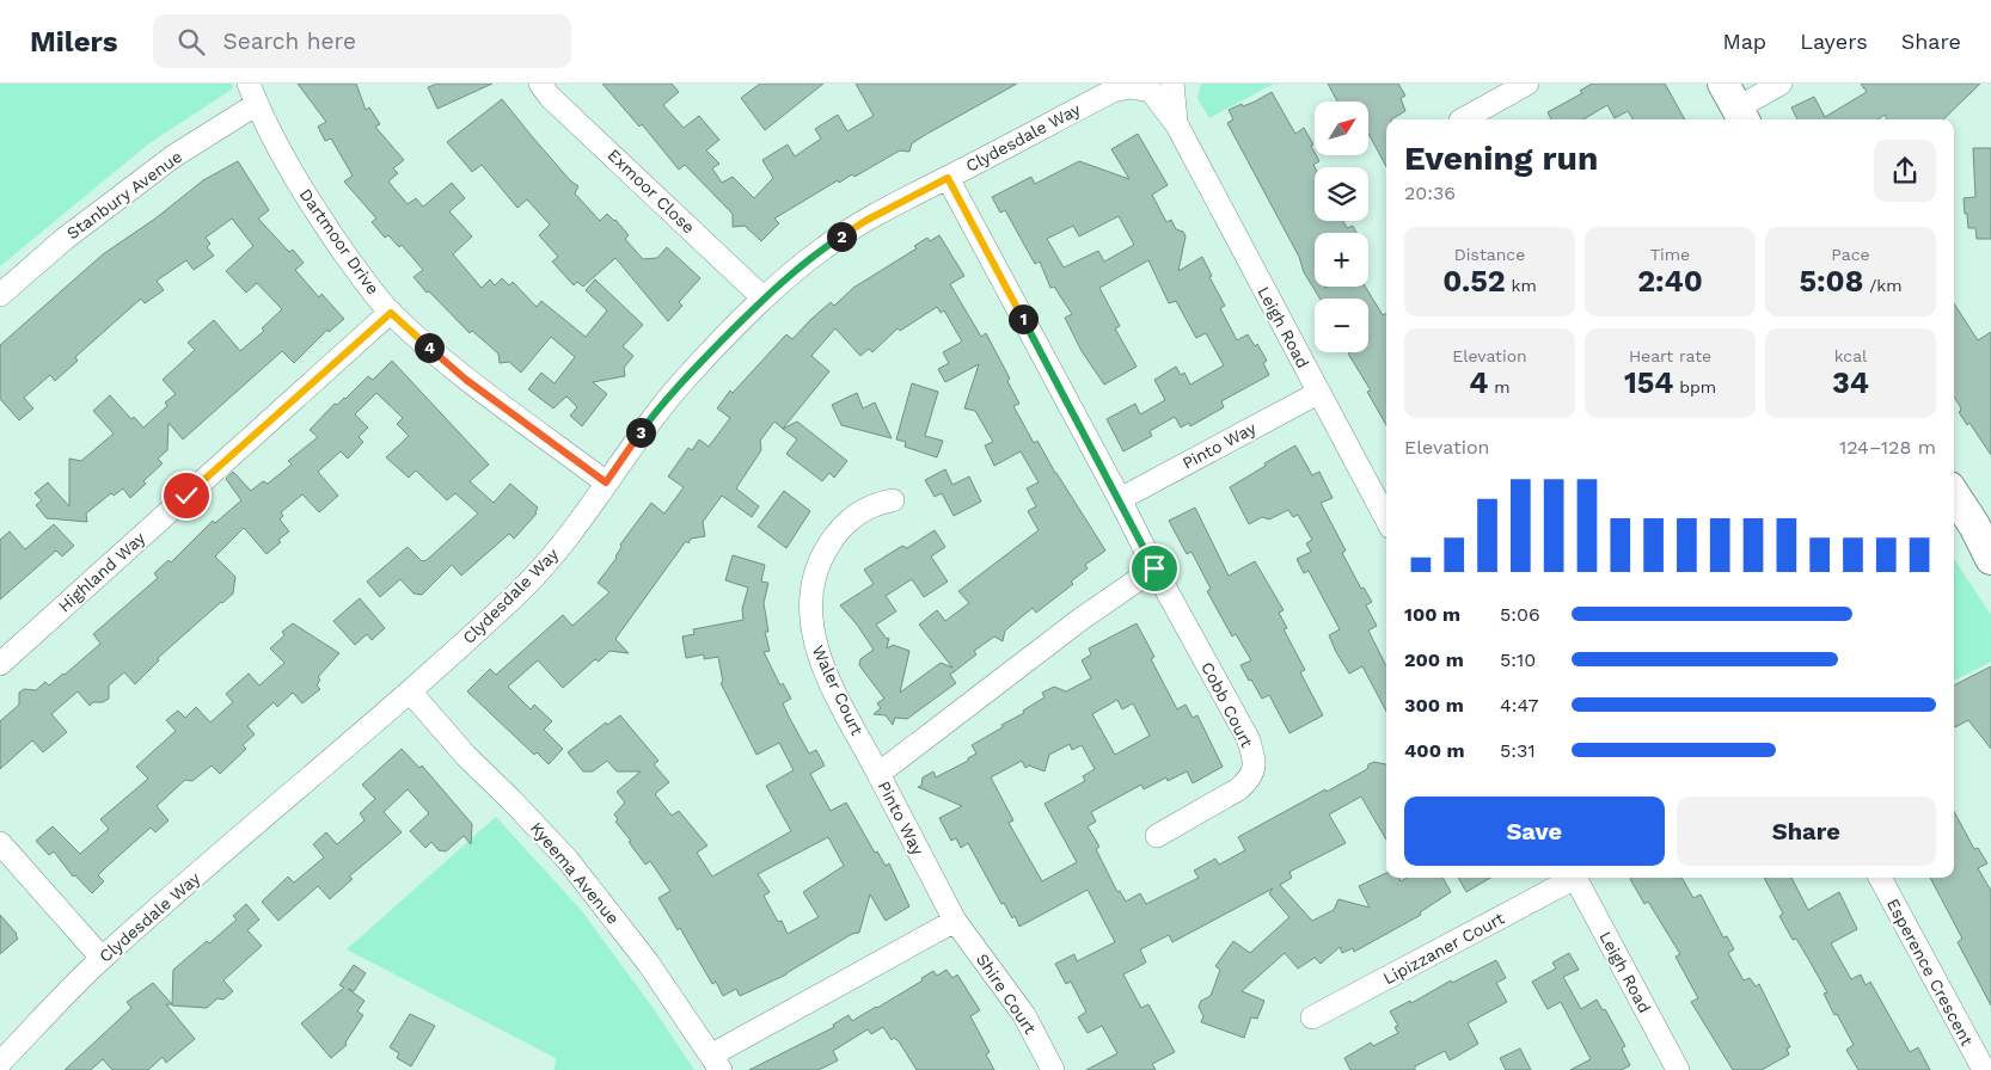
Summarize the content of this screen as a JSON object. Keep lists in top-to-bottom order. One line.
{"streets":{"street":["Clydesdale Way","Exmoor Close","Stanbury Avenue","Dartmoor Drive","Leigh Road","Pinto Way","Highland Way","Waler Court","Cobb Court","Kyeema Avenue","Lipizzaner Court","Esperence Crescent","Shire Court"]},"crossings":[["Clydesdale Way","Exmoor Close"],["Clydesdale Way","Dartmoor Drive"],["Clydesdale Way","Leigh Road"],["Clydesdale Way","Kyeema Avenue"],["Stanbury Avenue","Dartmoor Drive"],["Dartmoor Drive","Highland Way"],["Leigh Road","Pinto Way"],["Pinto Way","Waler Court"],["Pinto Way","Cobb Court"],["Pinto Way","Shire Court"]],"north":"top right","page":{"header":"Milers","search":"Search here","nav":["Map","Layers","Share"],"map_buttons":["+","−"],"heading":["Evening run","20:36"],"stats":[["Distance","0.52 km"],["Time","2:40"],["Pace","5:08 /km"],["Elevation","4 m"],["Heart rate","154 bpm"],["kcal","34"]],"pins":["2","1","4","3"],"chart":["Elevation","124–128 m"],"list":[{"name":"100 m","note":"5:06"},{"name":"200 m","note":"5:10"},{"name":"300 m","note":"4:47"},{"name":"400 m","note":"5:31"}],"buttons":["Save","Share"]}}
